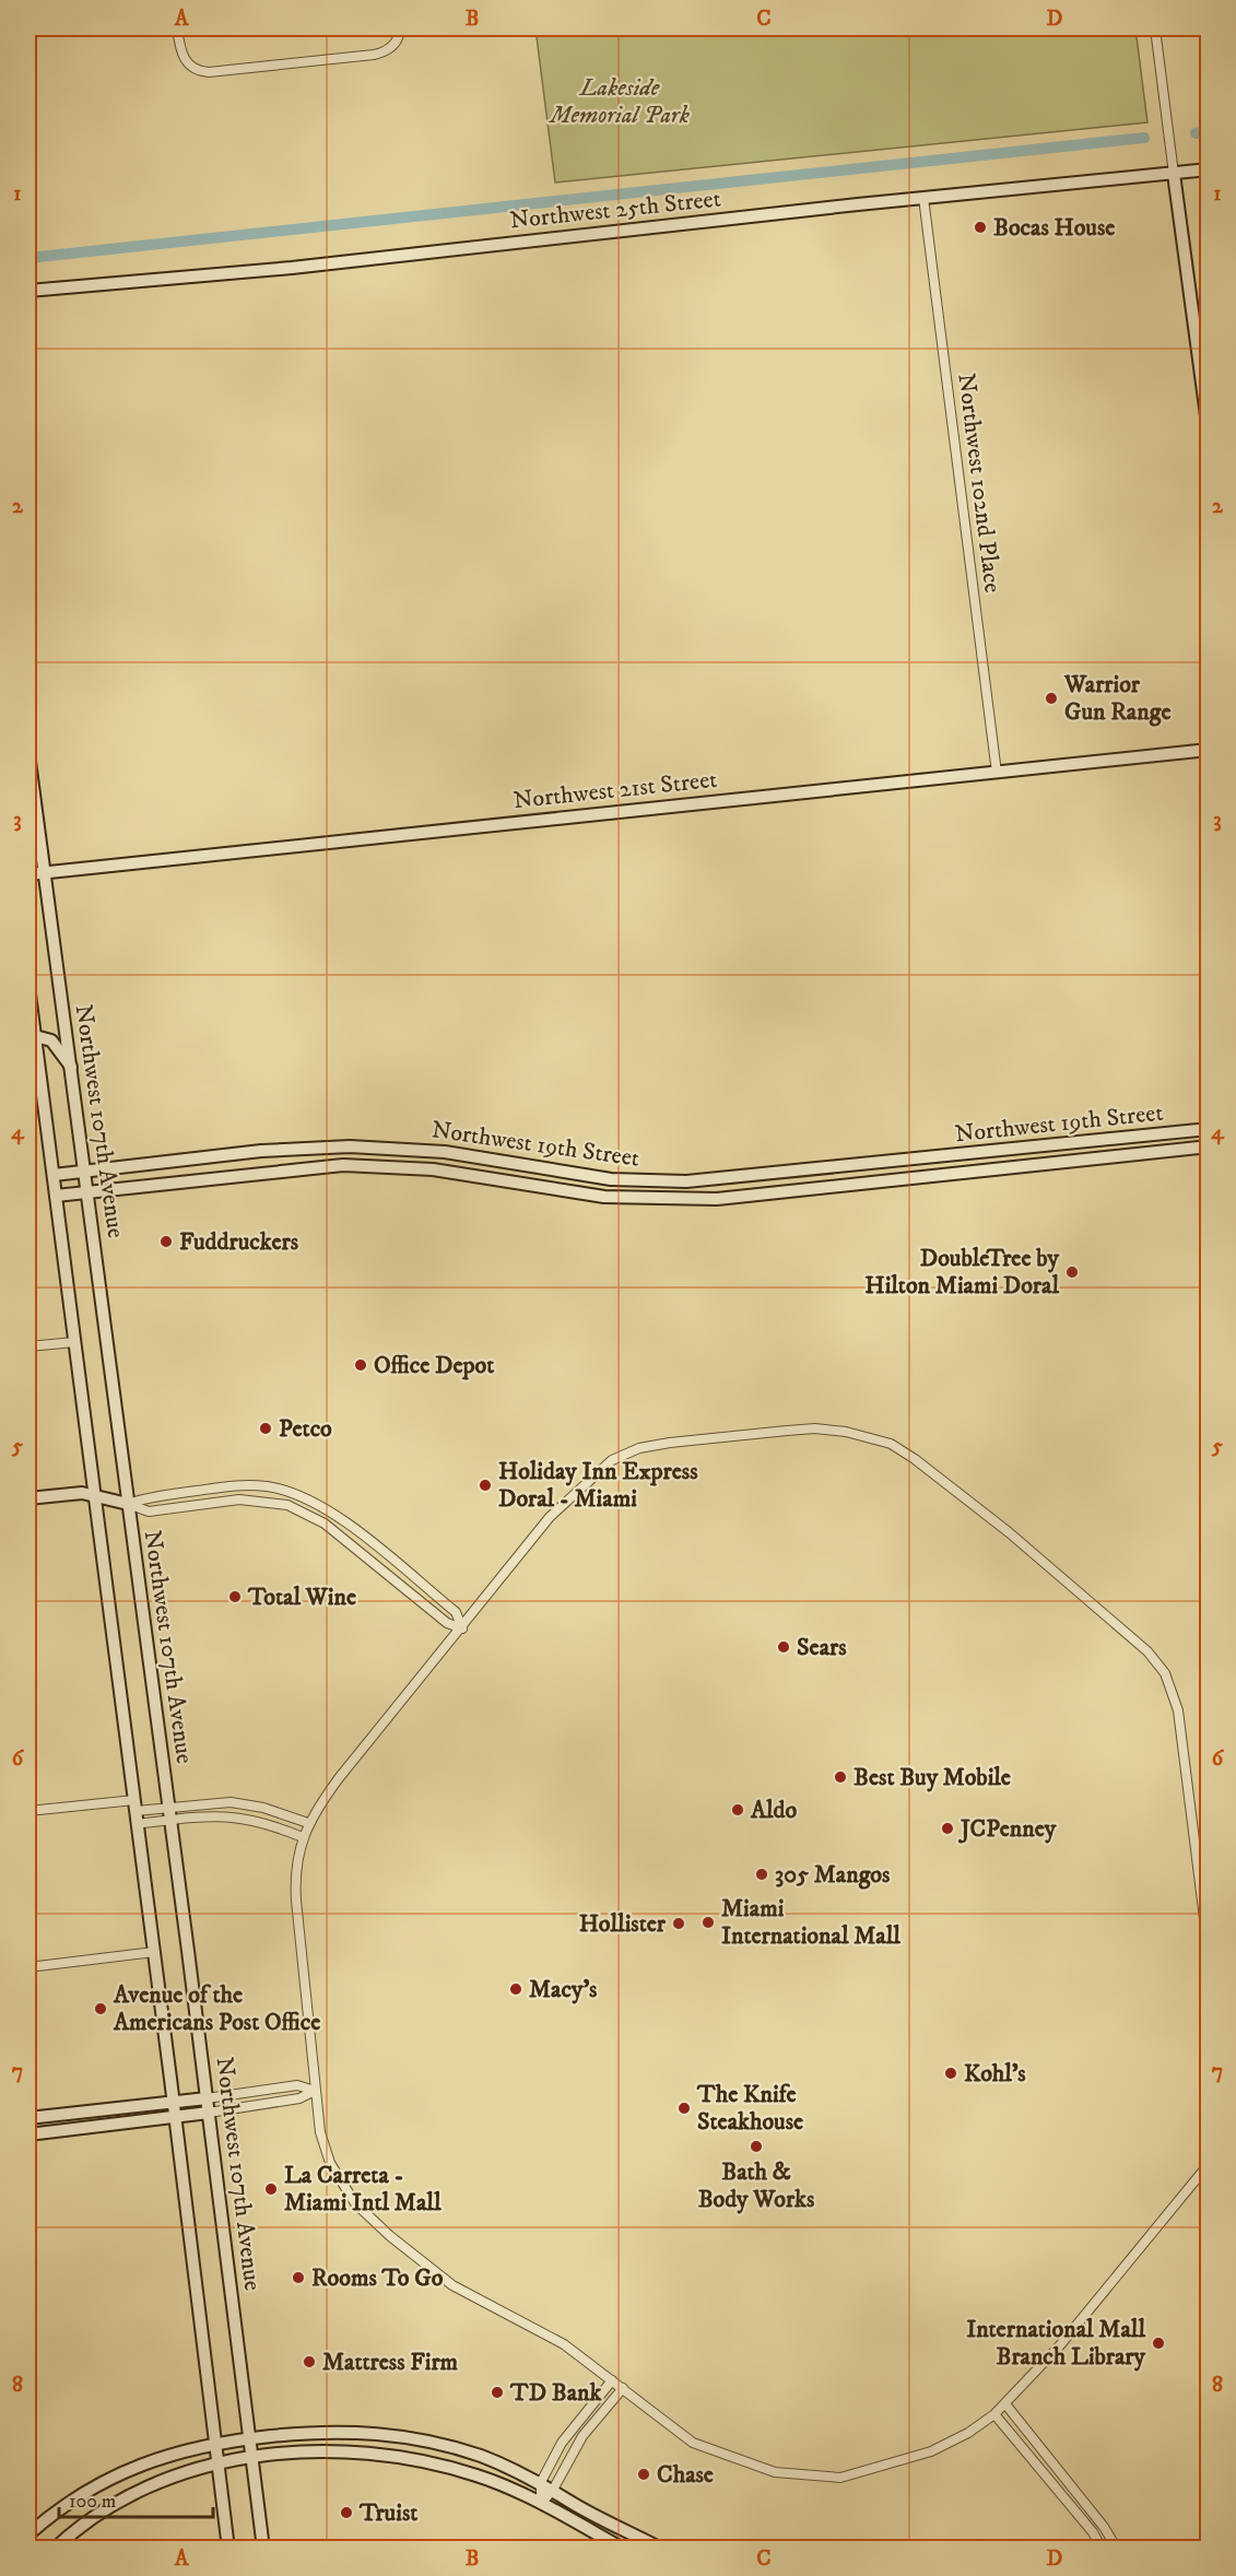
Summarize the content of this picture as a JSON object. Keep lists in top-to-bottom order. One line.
{"streets":{"main road":["Northwest 25th Street","Northwest 21st Street","Northwest 107th Avenue","Northwest 19th Street"],"street":["Northwest 102nd Place"]},"crossings":[["Northwest 25th Street","Northwest 102nd Place"],["Northwest 102nd Place","Northwest 21st Street"],["Northwest 21st Street","Northwest 107th Avenue"],["Northwest 107th Avenue","Northwest 19th Street"]],"parks":["Lakeside Memorial Park"],"places":["Bocas House","Warrior Gun Range","Fuddruckers","DoubleTree by Hilton Miami Doral","Office Depot","Petco","Holiday Inn Express Doral - Miami","Total Wine","Sears","Best Buy Mobile","Aldo","JCPenney","305 Mangos","Miami International Mall","Hollister","Macy's","Avenue of the Americans Post Office","Kohl's","The Knife Steakhouse","Bath & Body Works","La Carreta - Miami Intl Mall","Rooms To Go","International Mall Branch Library","Mattress Firm","TD Bank","Chase","Truist"],"scale_bar":"100 m","grid":{"columns":["A","B","C","D"],"rows":["1","2","3","4","5","6","7","8"]}}
